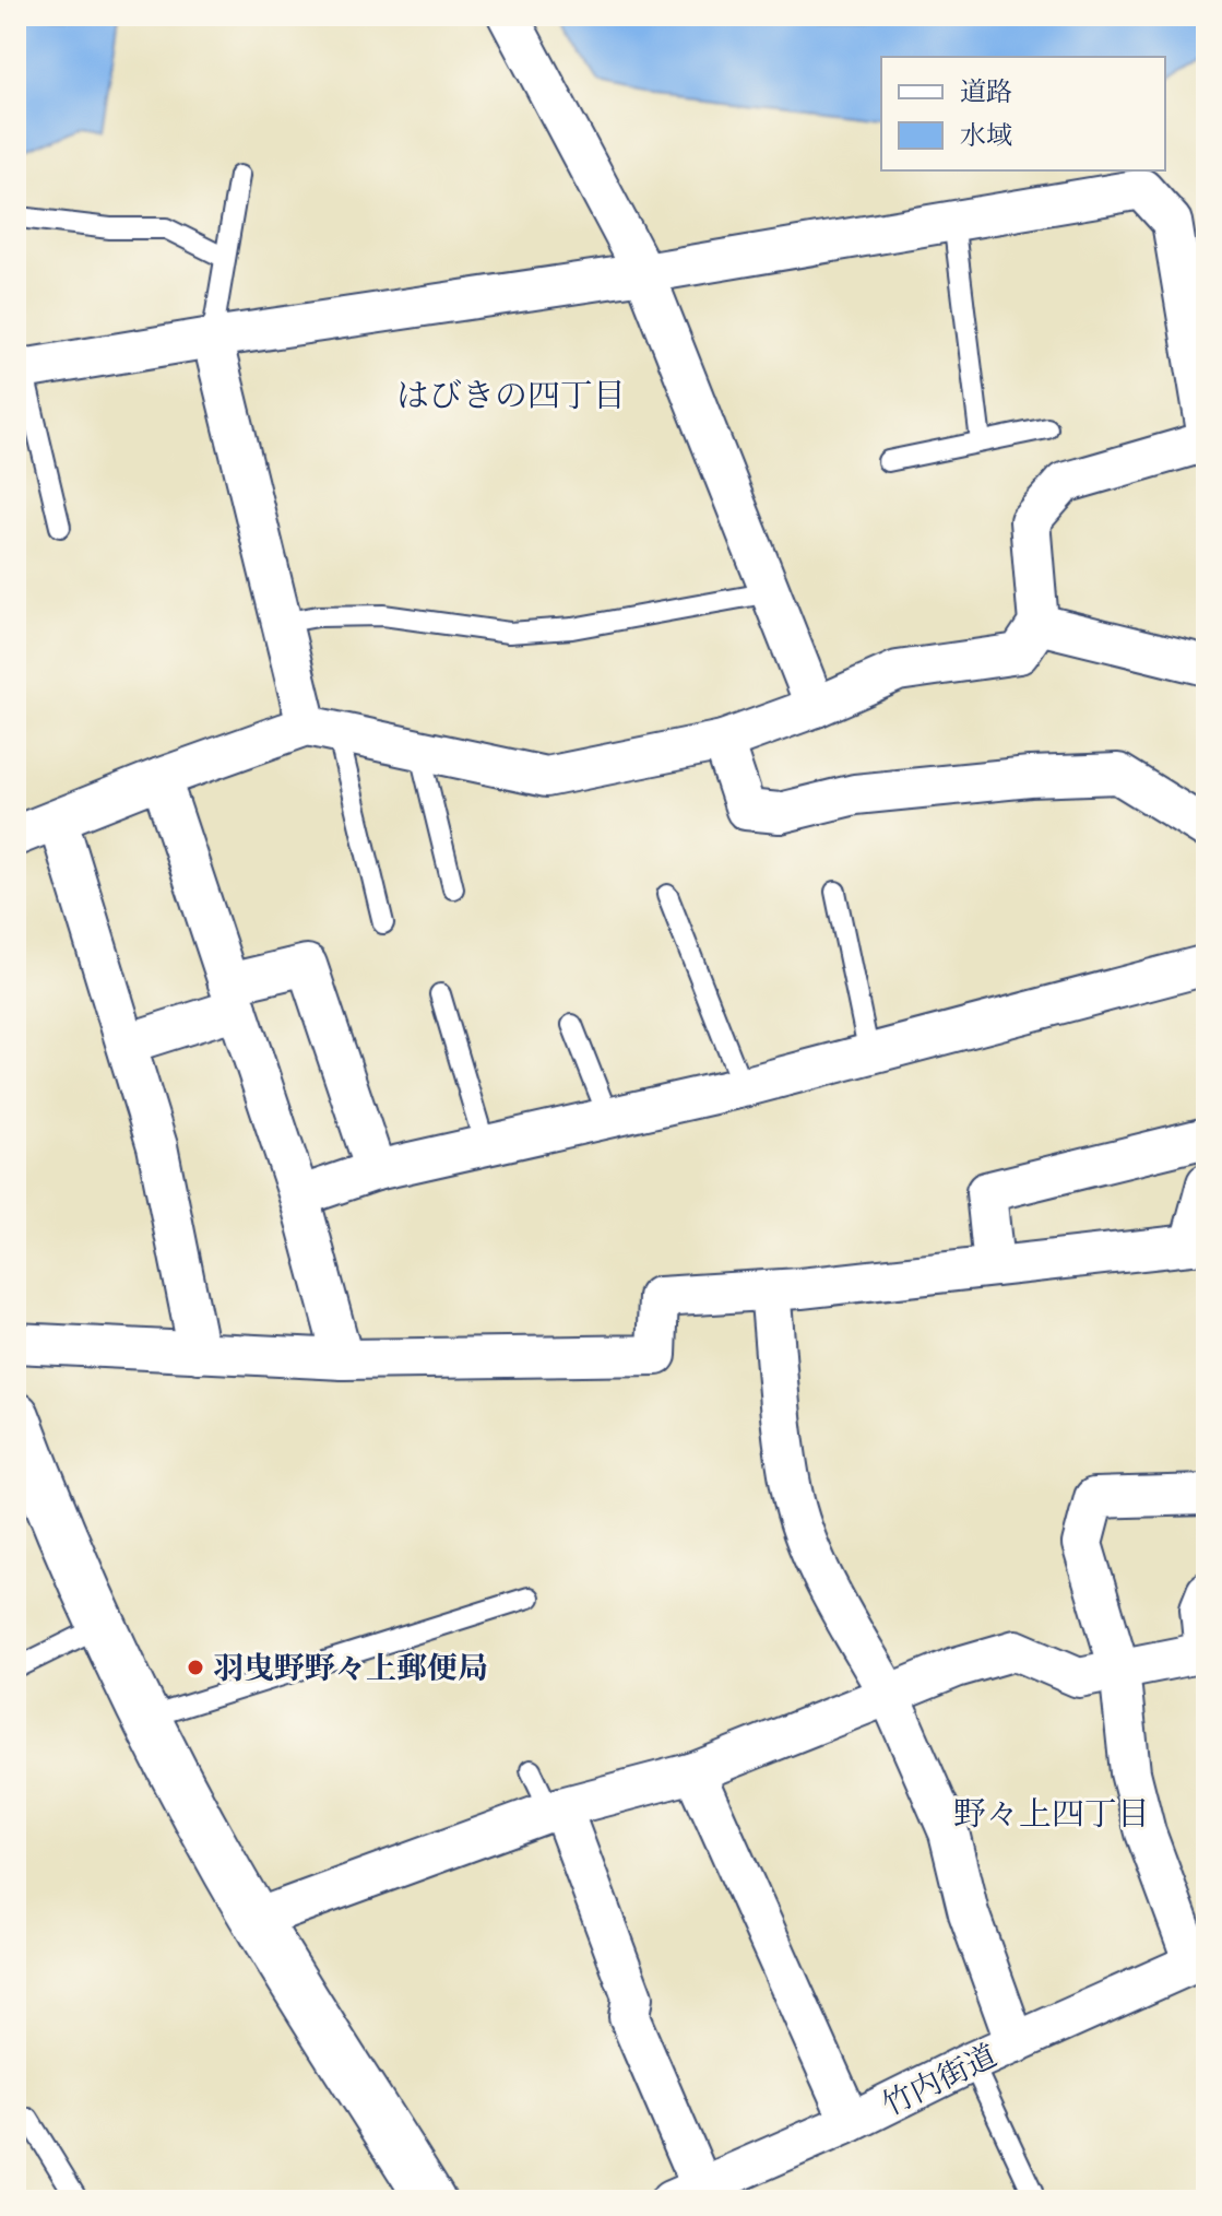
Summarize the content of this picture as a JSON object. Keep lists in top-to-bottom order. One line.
{"streets":{"street":["竹内街道"]},"districts":["はびきの四丁目","野々上四丁目"],"places":["羽曳野野々上郵便局"],"legend":["道路","水域"]}
